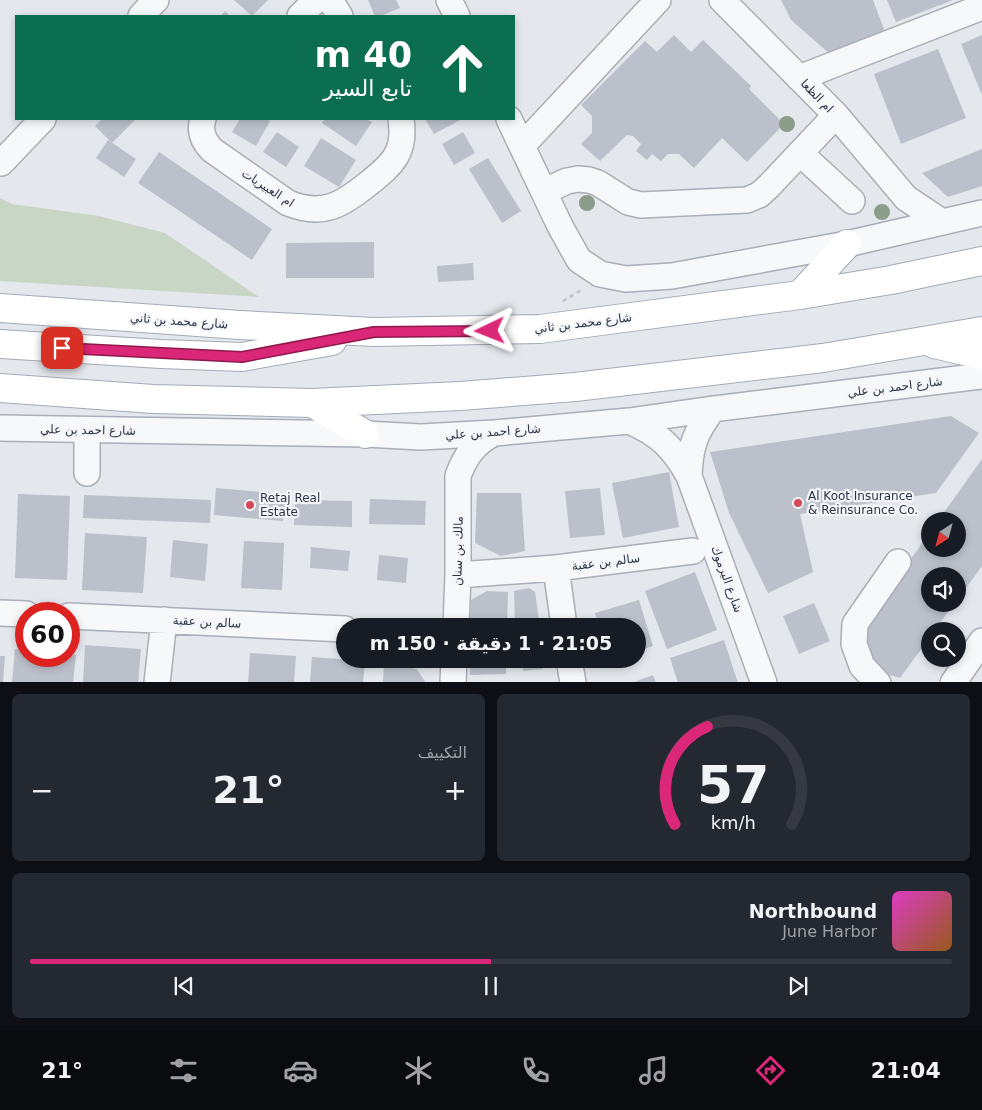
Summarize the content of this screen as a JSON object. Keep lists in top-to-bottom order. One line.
{"streets":{"main road":["شارع محمد بن ثاني"],"street":["ام الظعا","ام العبيريات","شارع احمد بن علي","مالك بن سنان","سالم بن عقبة","شارع اليرموك"]},"crossings":[["شارع احمد بن علي","مالك بن سنان"],["شارع احمد بن علي","شارع اليرموك"],["مالك بن سنان","سالم بن عقبة"]],"places":["Al Koot Insurance & Reinsurance Co.","Retaj Real Estate"],"north":"bottom left","page":{"turn":["40 m","تابع السير"],"limit":"60","trip":"21:05 · 1 دقيقة · 150 m","tile":"التكييف","heat":["−","21°","+"],"song":["Northbound","June Harbor"],"tabs":["21:04","21°"],"gauge":["57","km/h"]}}
